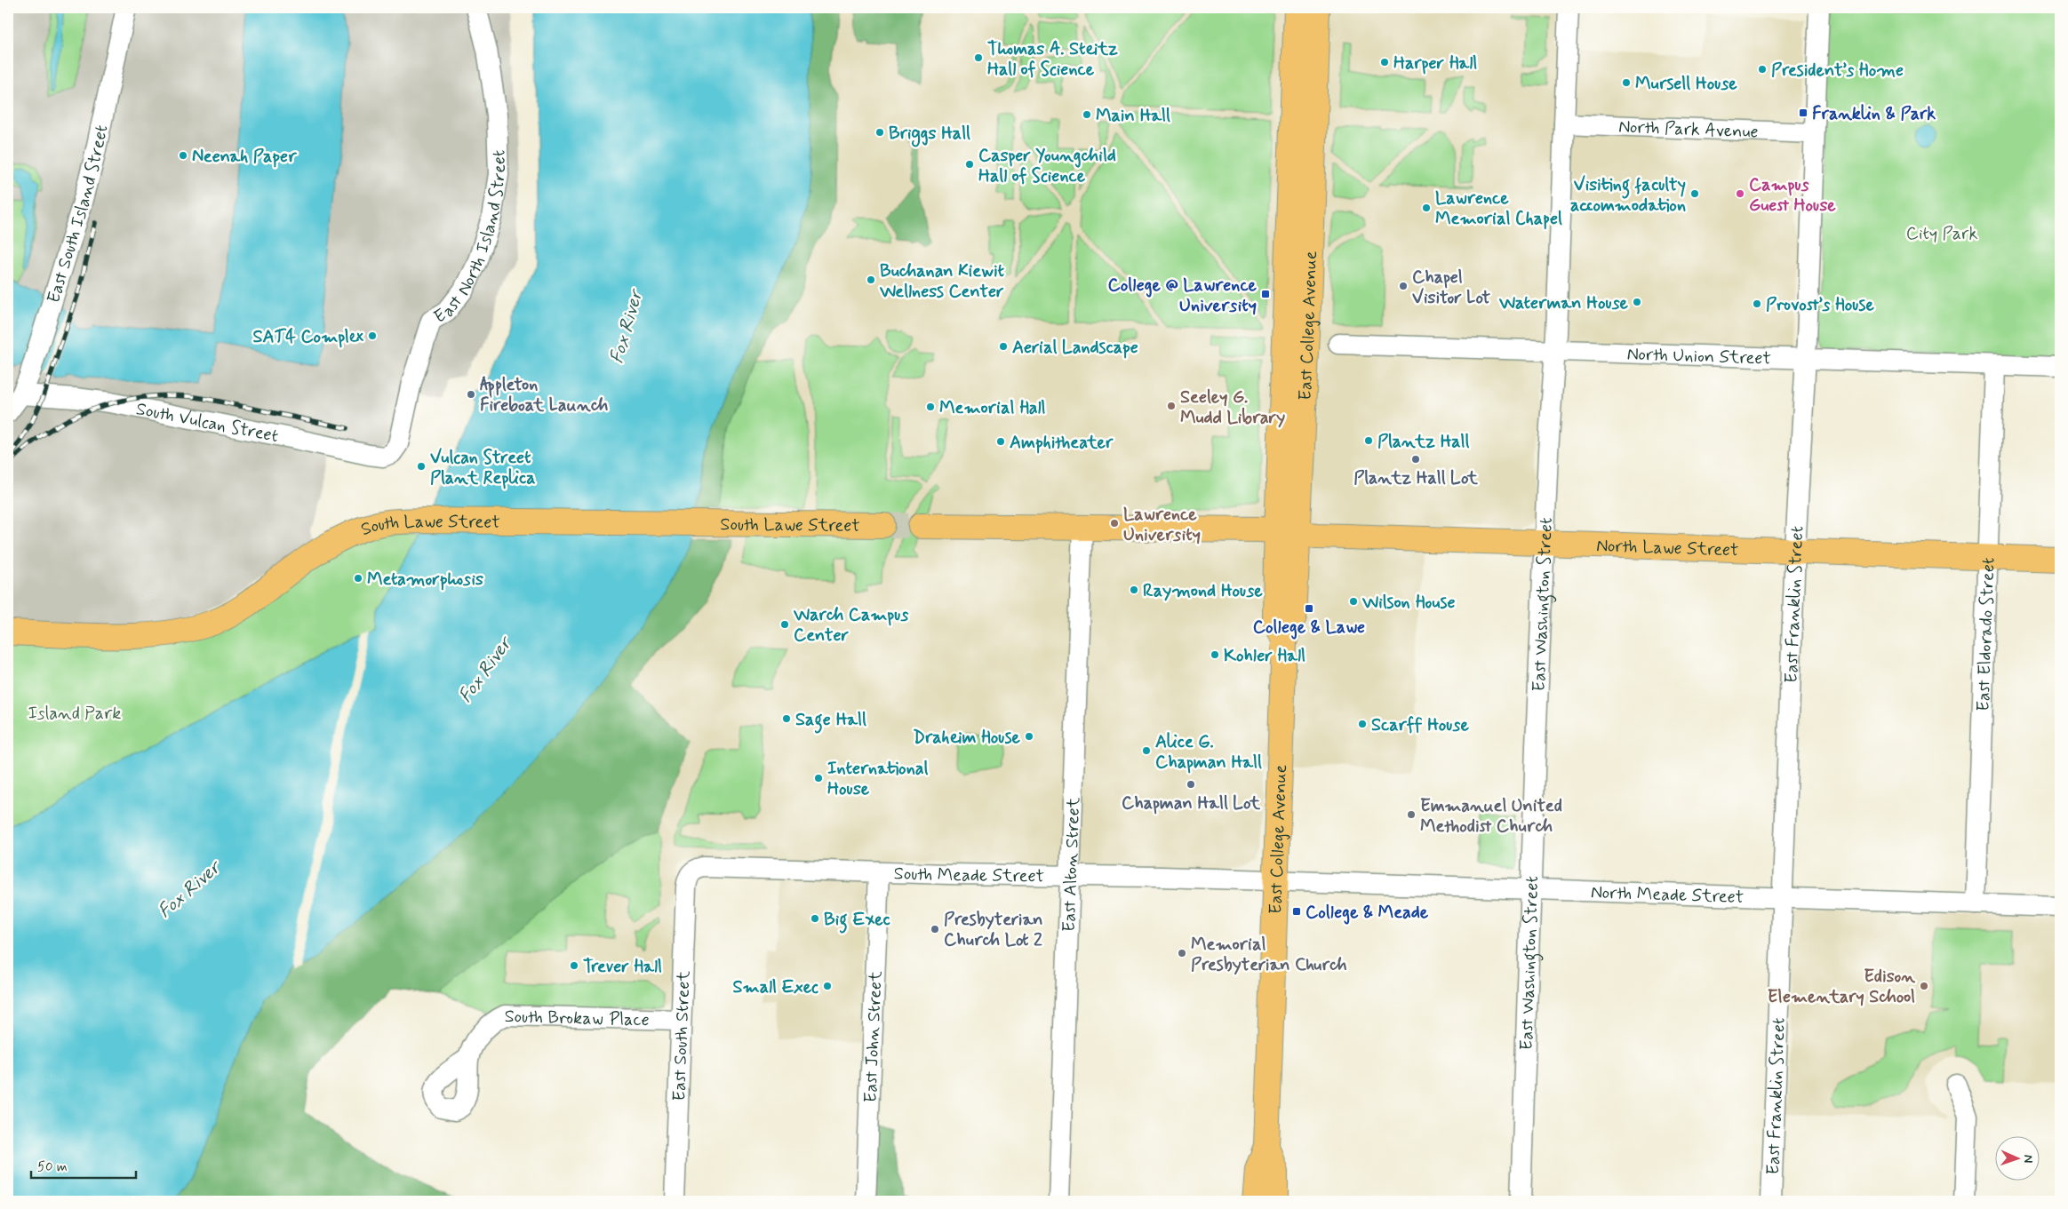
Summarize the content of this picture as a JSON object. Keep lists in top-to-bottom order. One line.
{"streets":{"main road":["East College Avenue","South Lawe Street","North Lawe Street"],"street":["North Park Avenue","East South Island Street","East North Island Street","North Union Street","South Vulcan Street","East Washington Street","East Franklin Street","East Eldorado Street","East Alton Street","South Meade Street","North Meade Street","South Brokaw Place","East South Street","East John Street"]},"crossings":[["North Park Avenue","East Washington Street"],["North Park Avenue","East Franklin Street"],["East South Island Street","South Vulcan Street"],["East North Island Street","South Vulcan Street"],["East College Avenue","North Lawe Street"],["East College Avenue","South Meade Street"],["East College Avenue","North Meade Street"],["North Union Street","East Washington Street"],["North Union Street","East Franklin Street"],["North Union Street","East Eldorado Street"],["North Lawe Street","East Washington Street"],["North Lawe Street","East Franklin Street"],["North Lawe Street","East Eldorado Street"],["East Washington Street","North Meade Street"],["East Franklin Street","North Meade Street"],["East Eldorado Street","North Meade Street"],["East Alton Street","South Meade Street"],["South Meade Street","North Meade Street"],["South Meade Street","East South Street"],["South Meade Street","East John Street"],["South Brokaw Place","East South Street"]],"water":["Fox River"],"parks":["City Park","Island Park"],"places":{"other":["Thomas A. Steitz Hall of Science","Harper Hall","President’s Home","Mursell House","Main Hall","Briggs Hall","Neenah Paper","Casper Youngchild Hall of Science","Visiting faculty accommodation","Campus Guest House","Lawrence Memorial Chapel","Buchanan Kiewit Wellness Center","Chapel Visitor Lot","Waterman House","Provost’s House","SAT4 Complex","Aerial Landscape","Appleton Fireboat Launch","Seeley G. Mudd Library","Memorial Hall","Plantz Hall","Amphitheater","Plantz Hall Lot","Vulcan Street Plant Replica","Lawrence University","Metamorphosis","Raymond House","Wilson House","Warch Campus Center","Kohler Hall","Sage Hall","Scarff House","Draheim House","Alice G. Chapman Hall","International House","Chapman Hall Lot","Emmanuel United Methodist Church","Big Exec","Presbyterian Church Lot 2","Memorial Presbyterian Church","Trever Hall","Small Exec","Edison Elementary School"],"transit":["Franklin & Park","College @ Lawrence University","College & Lawe","College & Meade"]},"scale_bar":"50 m","north":"right"}
